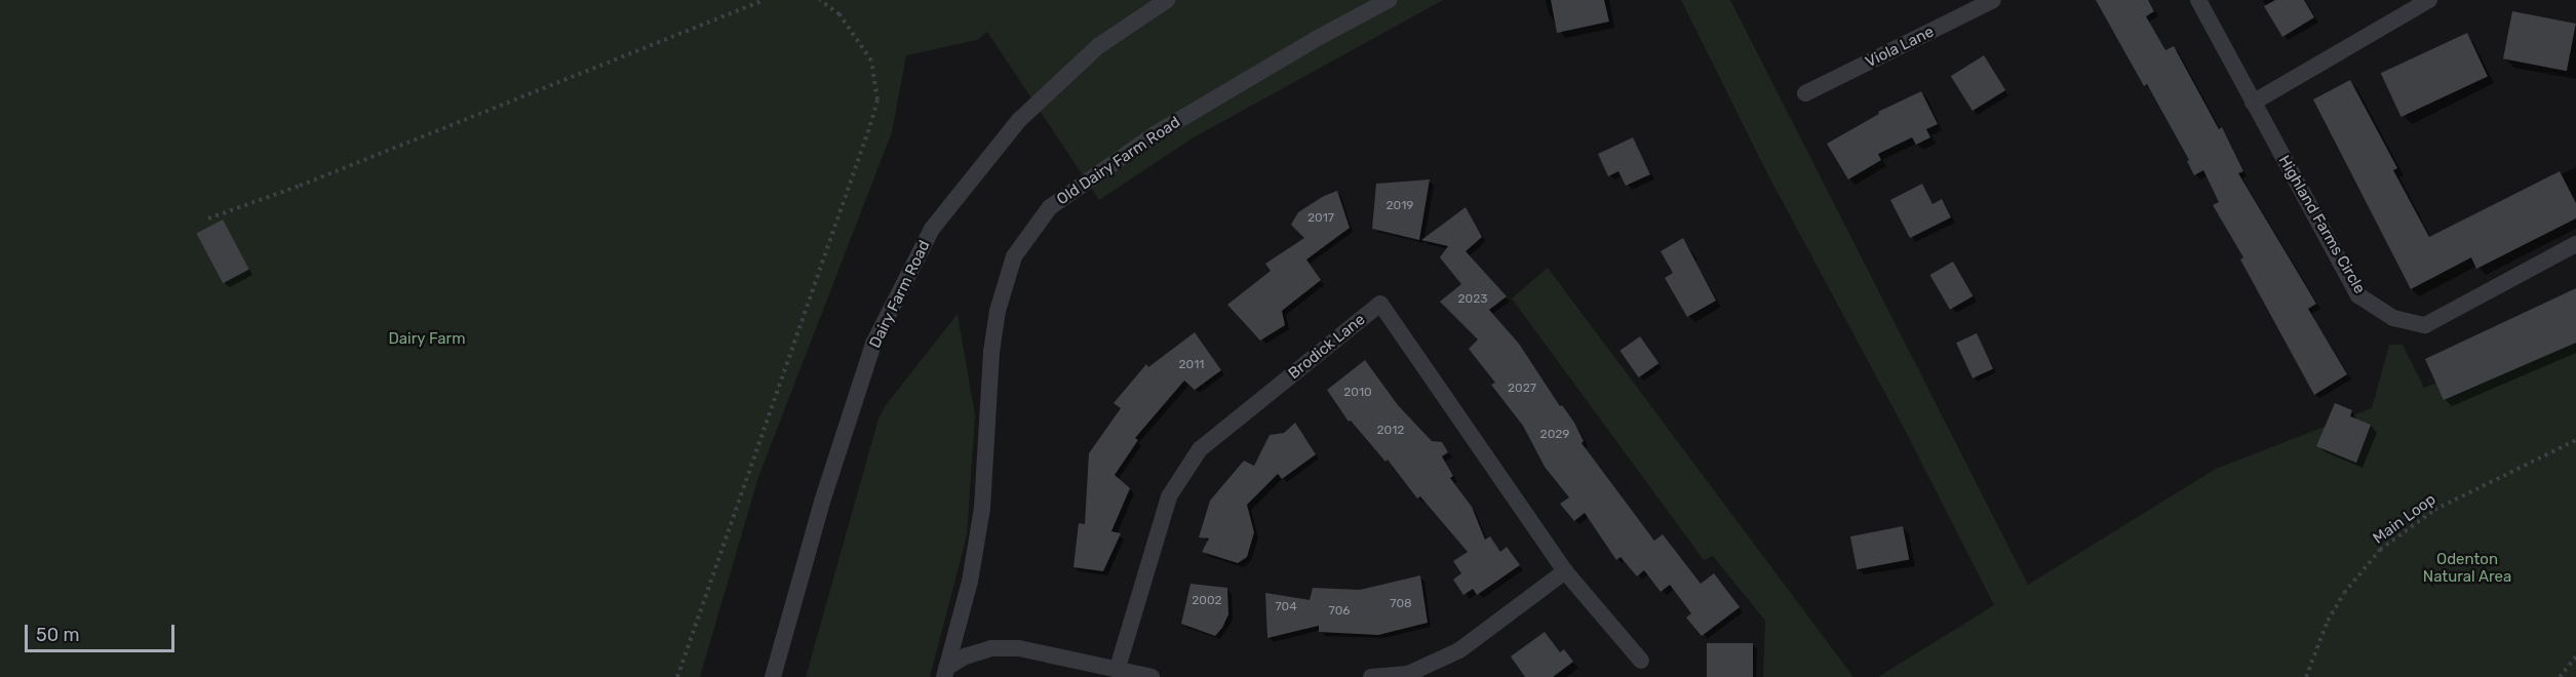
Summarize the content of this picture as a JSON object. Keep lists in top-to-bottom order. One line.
{"streets":{"street":["Viola Lane","Old Dairy Farm Road","Highland Farms Circle","Dairy Farm Road","Brodick Lane"],"path":["Main Loop"]},"parks":["Dairy Farm","Odenton Natural Area"],"house_numbers":["2019","2017","2023","2011","2027","2010","2012","2029","2002","708","704","706"],"scale_bar":"50 m"}
